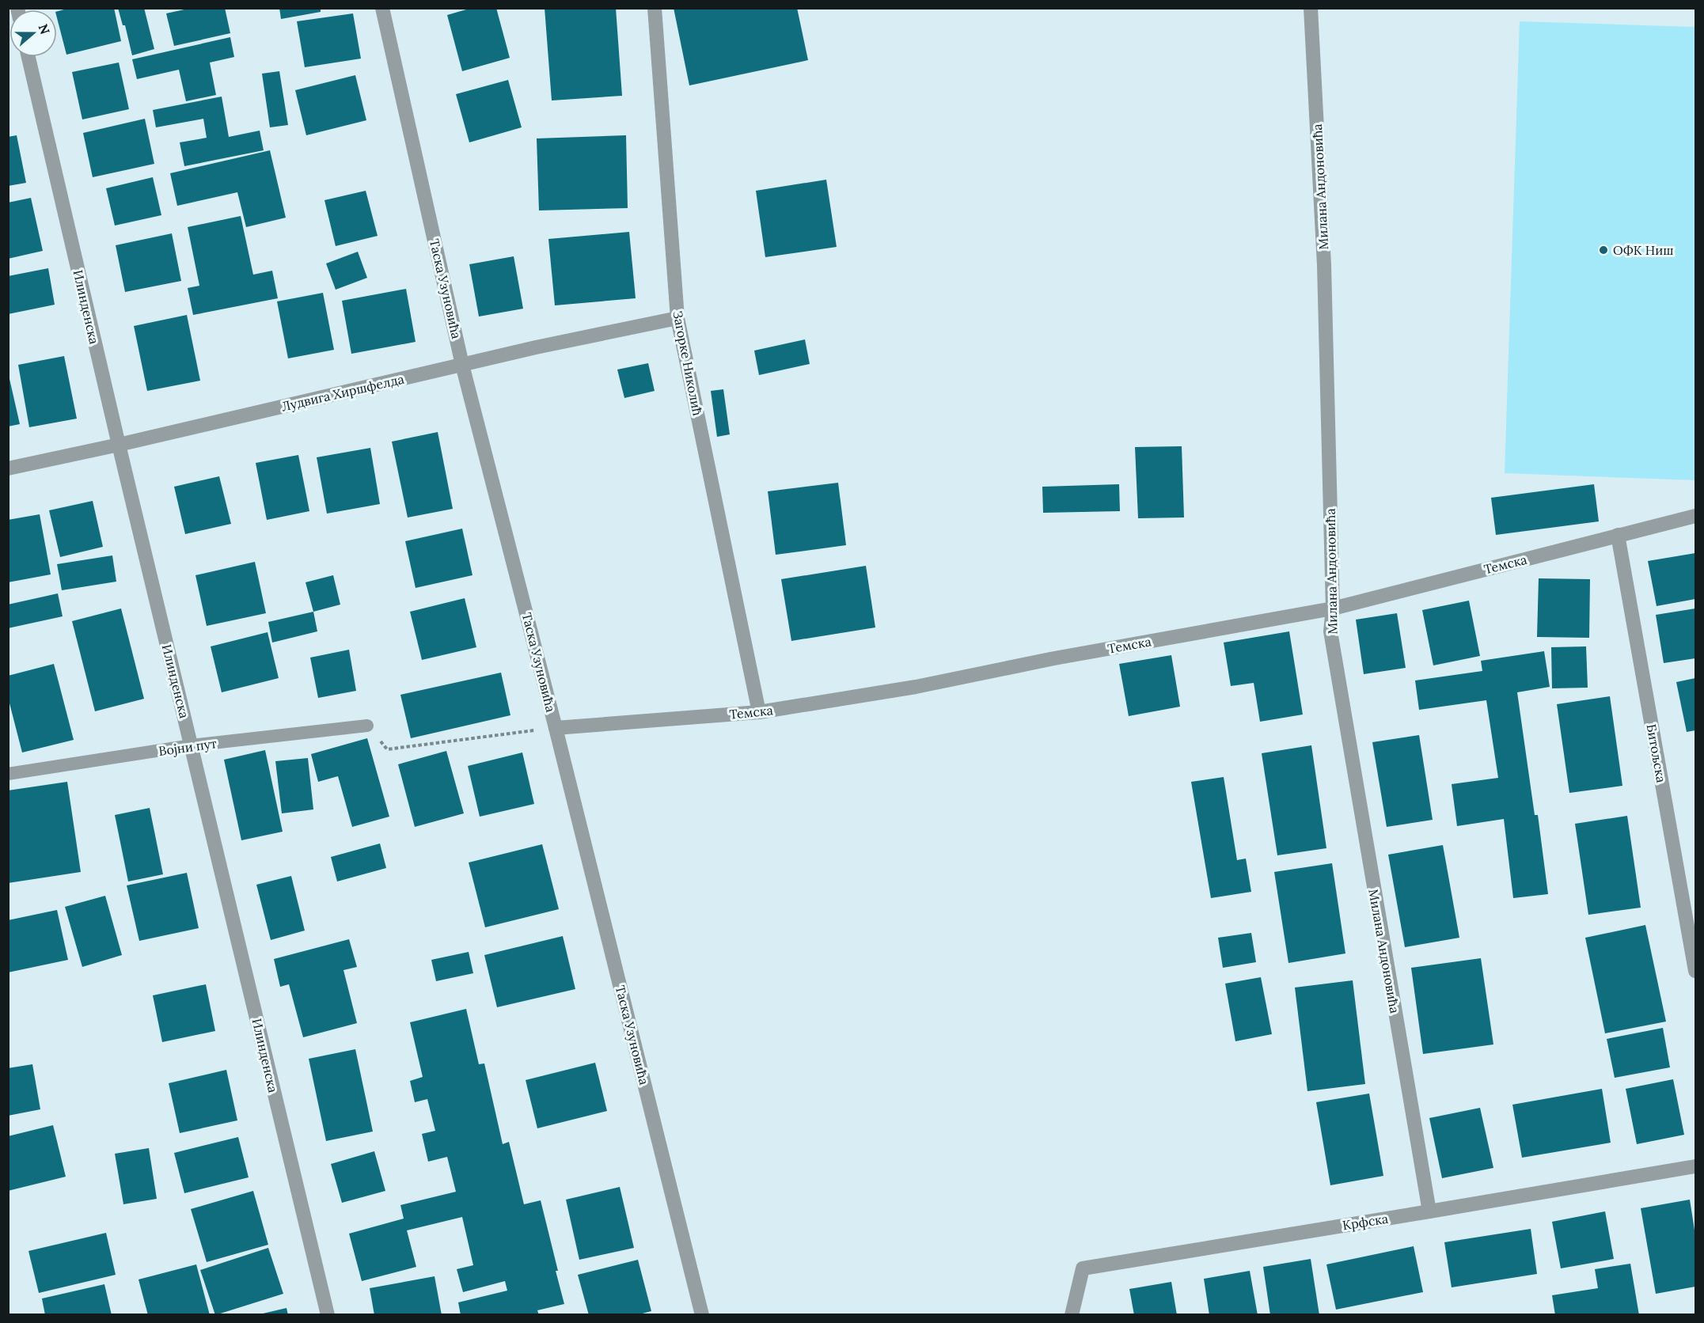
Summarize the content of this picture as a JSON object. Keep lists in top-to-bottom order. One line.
{"streets":{"street":["Милана Андоновића","Таска Узуновића","Илинденска","Загорке Николић","Лудвига Хиршфелда","Темска","Битољска","Крфска"],"lane":["Војни пут"]},"crossings":[["Милана Андоновића","Темска"],["Милана Андоновића","Крфска"],["Таска Узуновића","Лудвига Хиршфелда"],["Таска Узуновића","Темска"],["Илинденска","Лудвига Хиршфелда"],["Илинденска","Војни пут"],["Загорке Николић","Лудвига Хиршфелда"],["Загорке Николић","Темска"],["Темска","Битољска"]],"places":["ОФК Ниш"],"north":"right"}
